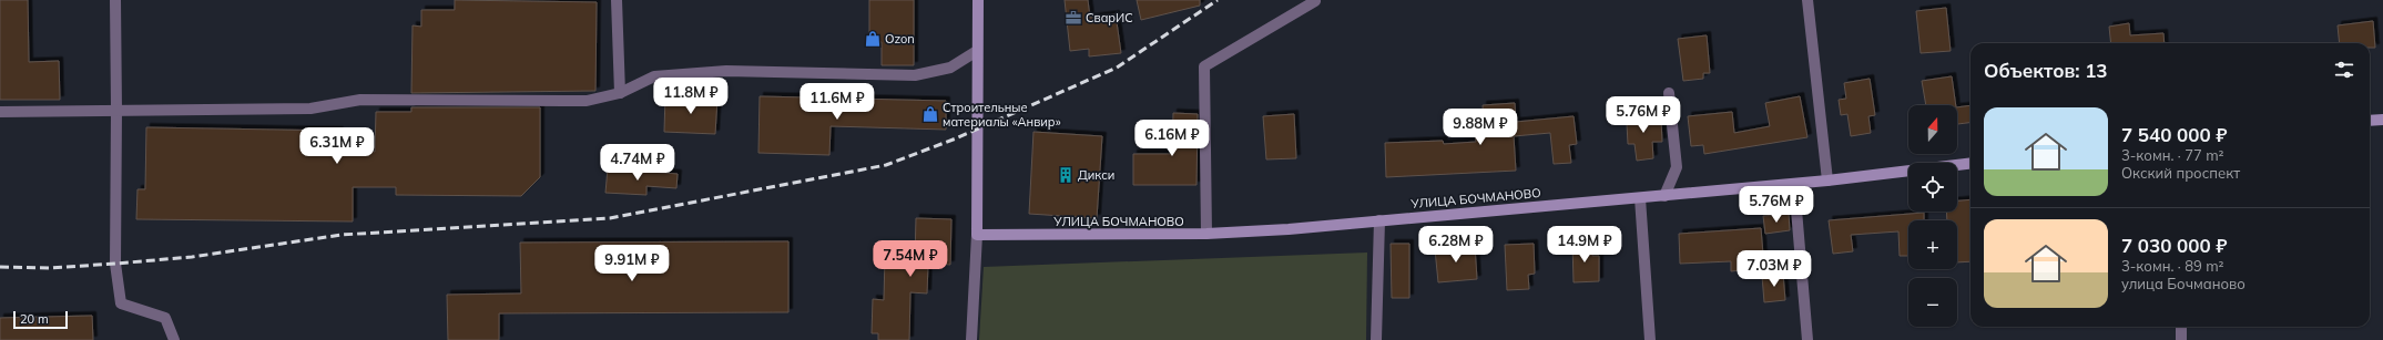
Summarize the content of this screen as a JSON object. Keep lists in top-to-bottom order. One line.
{"streets":{"main road":["УЛИЦА БОЧМАНОВО"]},"places":{"office":["СварИС"],"shop":["Ozon","Строительные материалы «Анвир»"],"building":["Дикси"]},"scale_bar":"20 m","north":"top","page":{"heading":"Объектов: 13","price":["11.8M ₽","11.6M ₽","5.76M ₽","9.88M ₽","6.16M ₽","6.31M ₽","4.74M ₽","5.76M ₽","6.28M ₽","14.9M ₽","7.54M ₽","9.91M ₽","7.03M ₽"],"list":[{"name":"7 540 000 ₽","note":"3-комн. · 77 m² · Окский проспект"},{"name":"7 030 000 ₽","note":"3-комн. · 89 m² · улица Бочманово"}],"map_buttons":["+","−"],"scale":"20 m"}}
